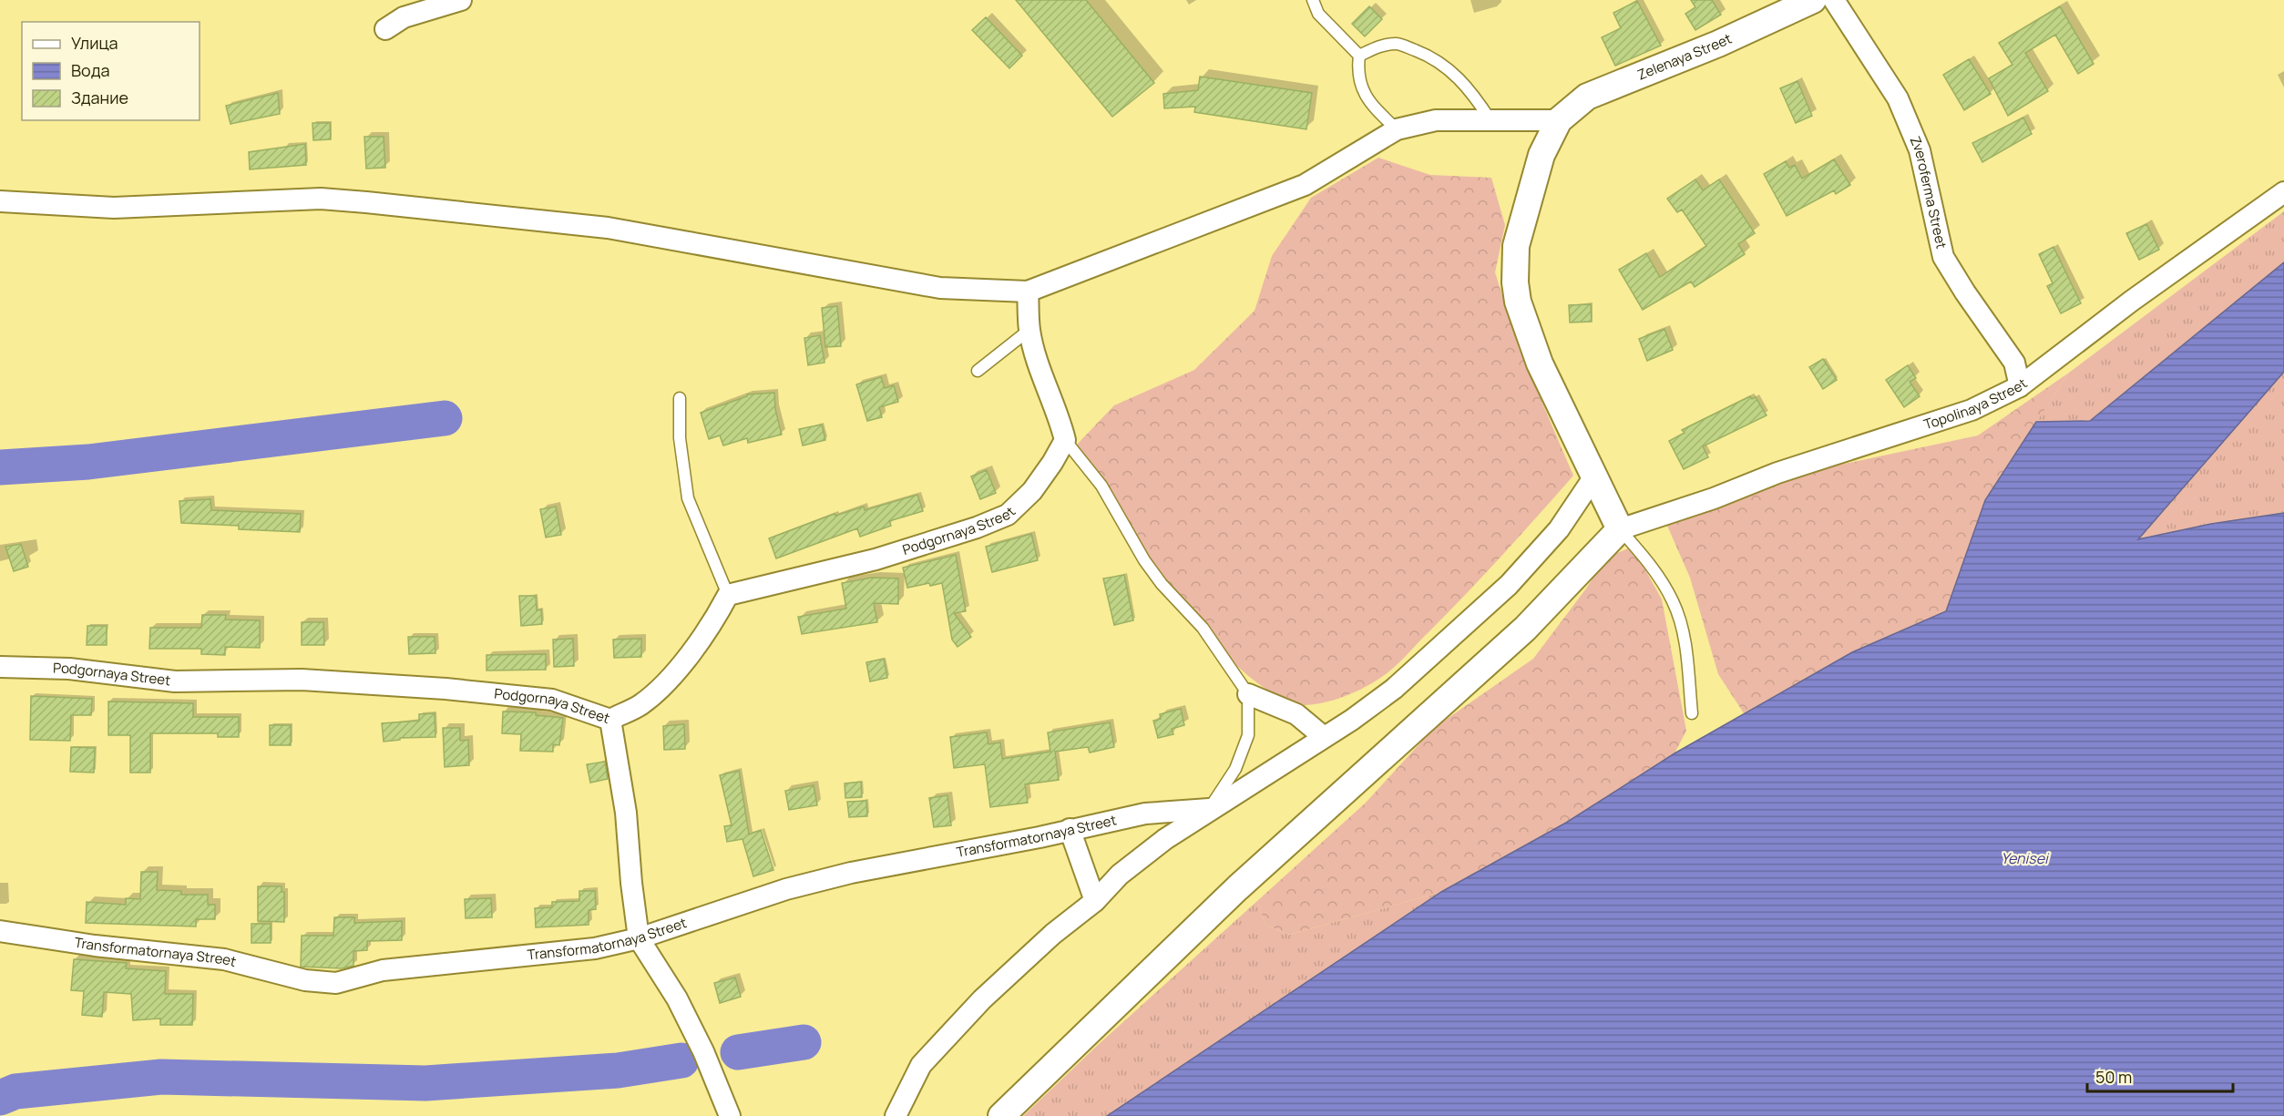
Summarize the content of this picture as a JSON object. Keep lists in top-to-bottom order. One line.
{"streets":{"street":["Zelenaya Street","Zveroferma Street","Topolinaya Street","Podgornaya Street","Transformatornaya Street"]},"crossings":[["Zveroferma Street","Topolinaya Street"]],"water":["Yenisei"],"legend":["Улица","Вода","Здание"],"scale_bar":"50 m"}
